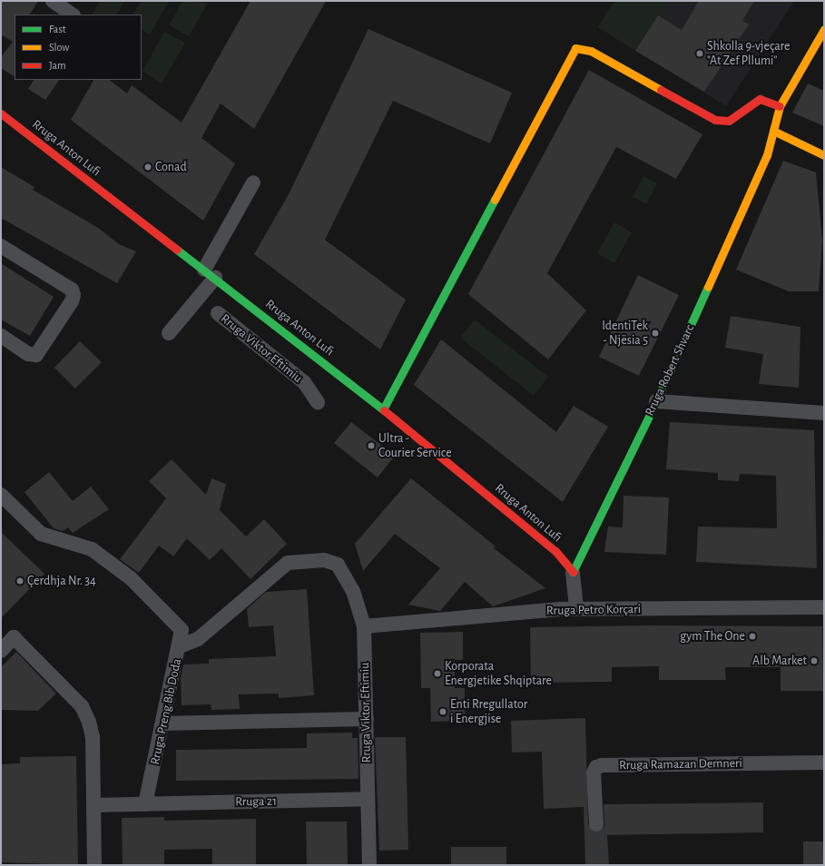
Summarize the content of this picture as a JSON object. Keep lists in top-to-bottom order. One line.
{"streets":{"street":["Rruga Anton Lufi","Rruga Viktor Eftimiu","Rruga Robert Shvarc","Rruga Petro Korçari","Rruga Preng Bib Doda","Rruga Ramazan Demneri","Rruga 21"]},"crossings":[["Rruga Anton Lufi","Rruga Robert Shvarc"],["Rruga Viktor Eftimiu","Rruga Petro Korçari"],["Rruga Viktor Eftimiu","Rruga Preng Bib Doda"],["Rruga Viktor Eftimiu","Rruga 21"],["Rruga Preng Bib Doda","Rruga 21"]],"places":["Shkolla 9-vjeçare \"At Zef Pllumi\"","Conad","IdentiTek - Njësia 5","Ultra - Courier Service","Çerdhja Nr. 34","gym The One","Alb Market","Korporata Energjetike Shqiptare","Enti Rregullator i Energjise"],"legend":["Fast","Slow","Jam"]}
